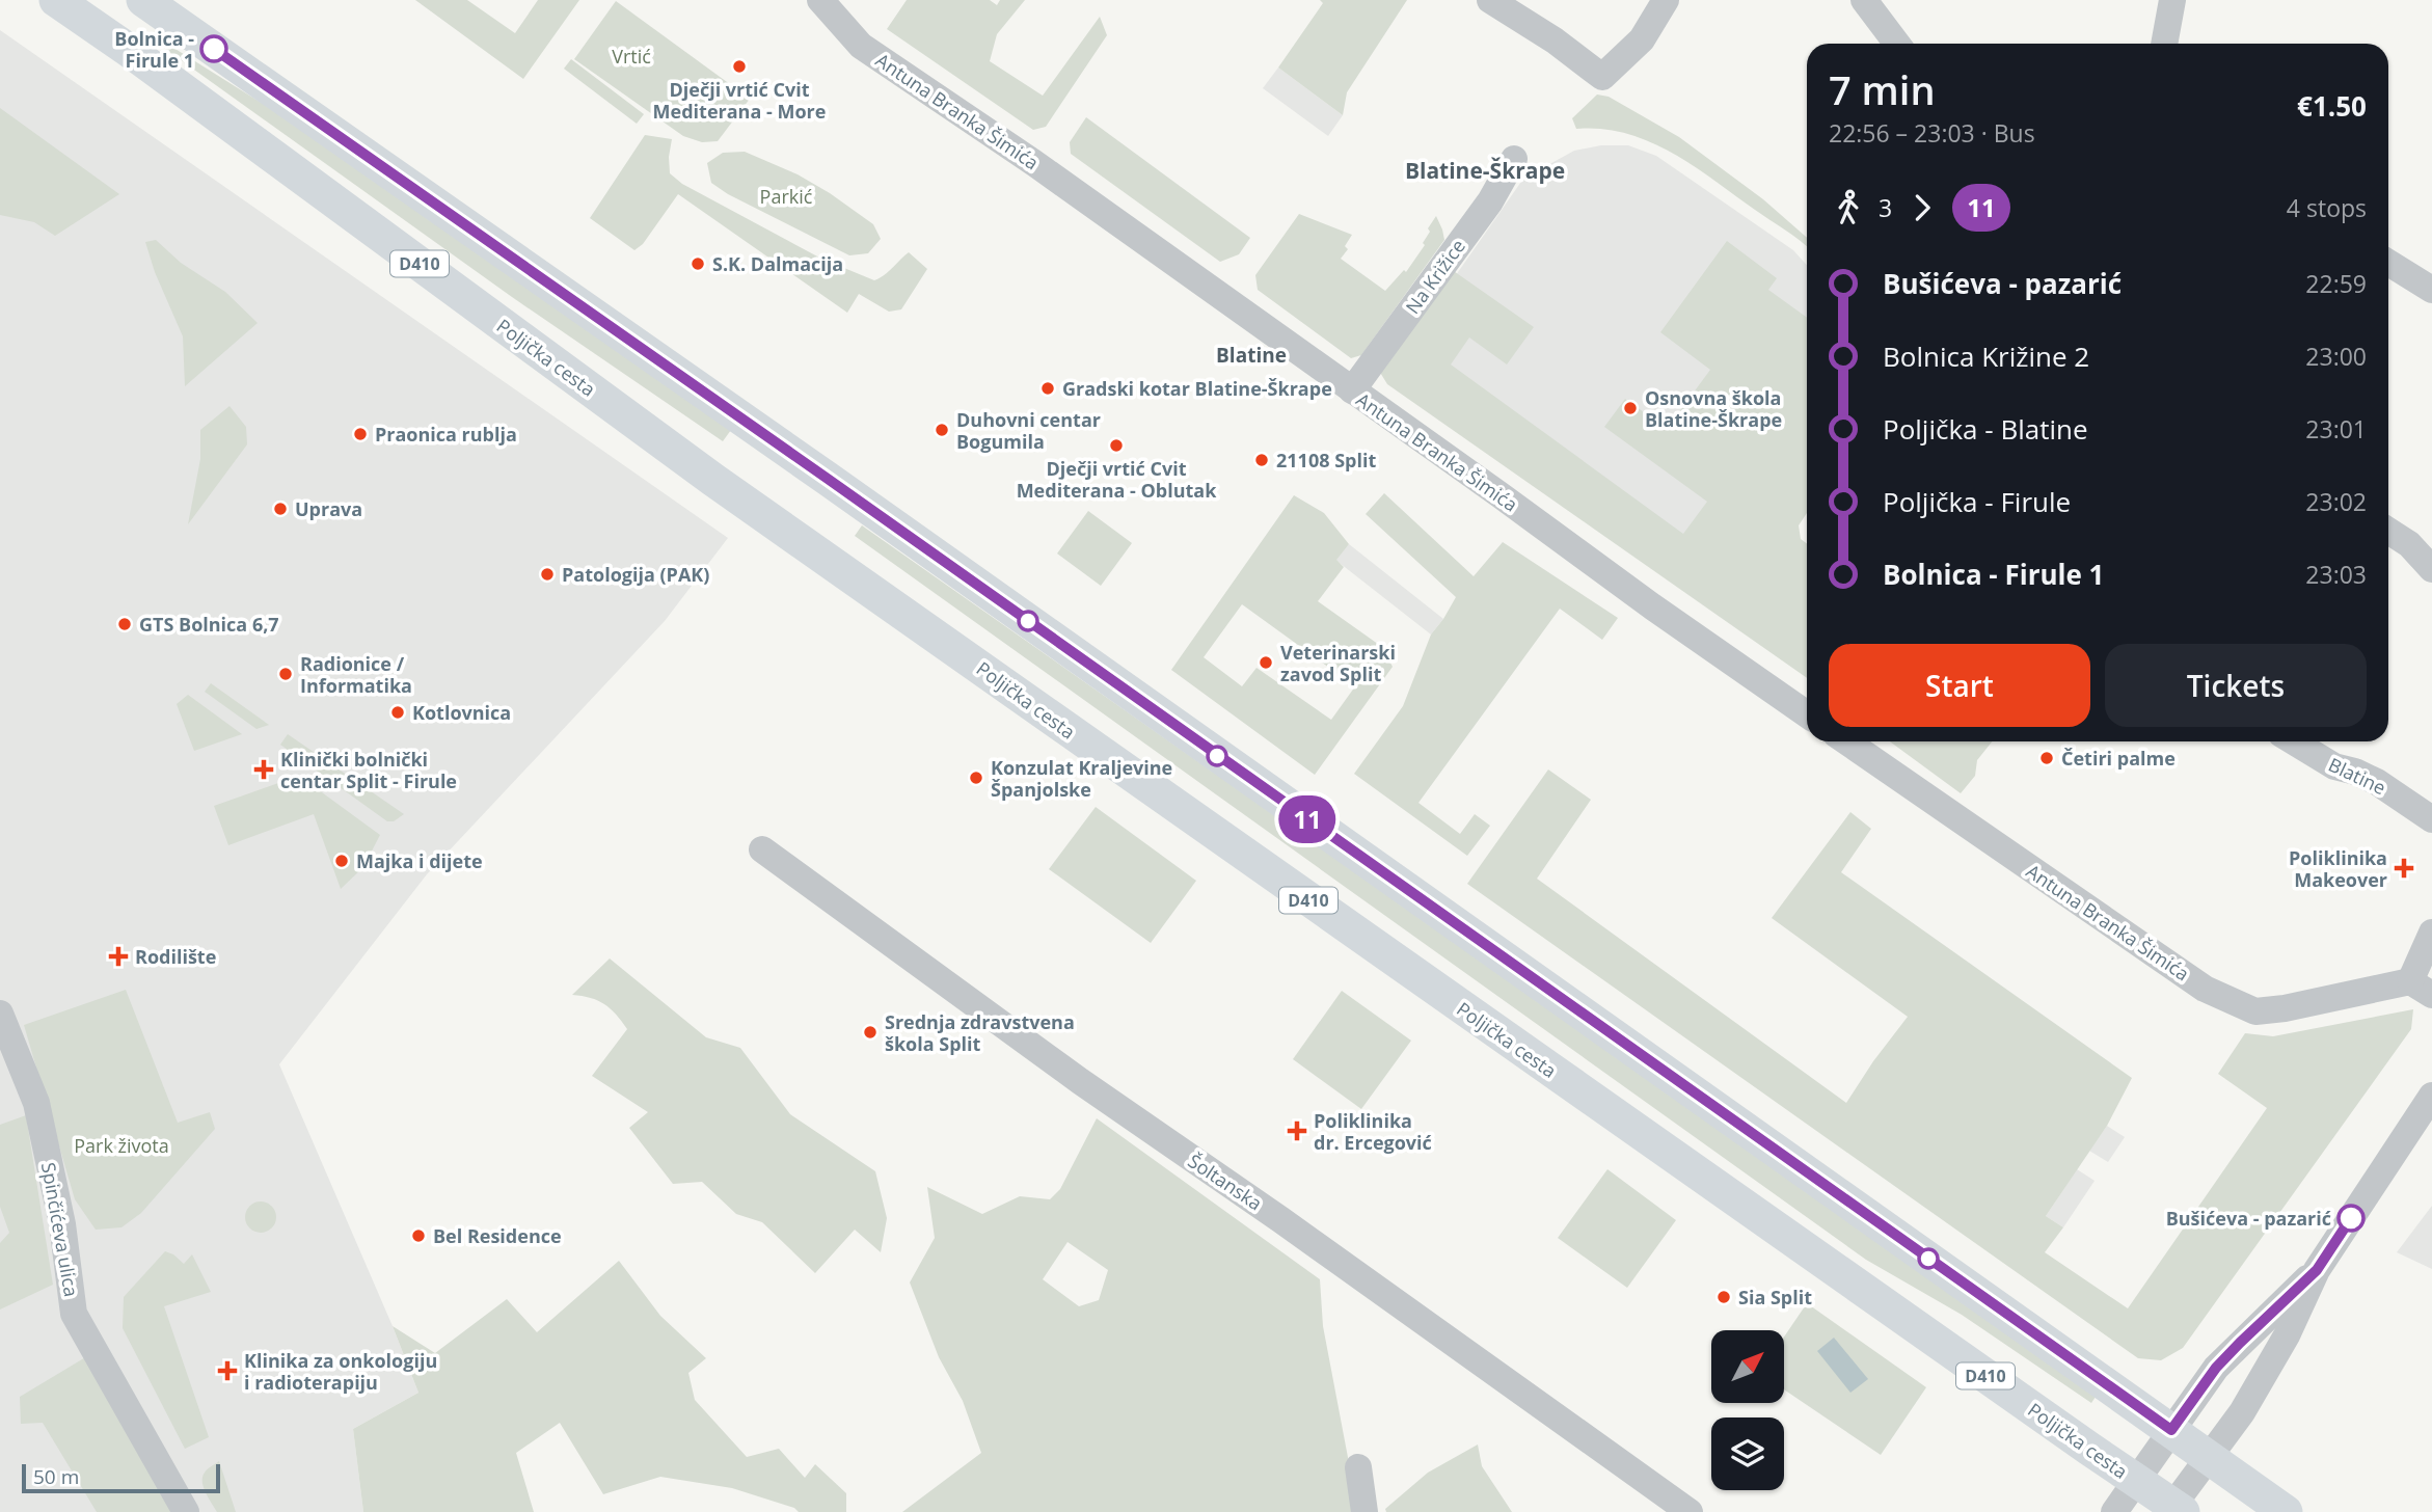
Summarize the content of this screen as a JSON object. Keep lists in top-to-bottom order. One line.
{"streets":{"main road":["D410","Poljička cesta"],"street":["Antuna Branka Šimića","Na Križice","Blatine","Šoltanska","Spinčićeva ulica"]},"crossings":[["Antuna Branka Šimića","Na Križice"]],"districts":["Blatine-Škrape","Blatine"],"parks":["Vrtić","Parkić","Park života"],"places":{"other":["Bolnica - Firule 1","Dječji vrtić Cvit Mediterana - More","S.K. Dalmacija","Gradski kotar Blatine-Škrape","Osnovna škola Blatine-Škrape","Duhovni centar Bogumila","Praonica rublja","Dječji vrtić Cvit Mediterana - Oblutak","21108 Split","Uprava","Patologija (PAK)","GTS Bolnica 6,7","Veterinarski zavod Split","Radionice / Informatika","Kotlovnica","Četiri palme","Konzulat Kraljevine Španjolske","Majka i dijete","Srednja zdravstvena škola Split","Bušićeva - pazarić","Bel Residence","Sia Split"],"health":["Klinički bolnički centar Split - Firule","Poliklinika Makeover","Rodilište","Poliklinika dr. Ercegović","Klinika za onkologiju i radioterapiju"]},"lines":["bus line 11"],"scale_bar":"50 m","north":"top right","page":{"on_map":"11","heading":["7 min","22:56 – 23:03 · Bus","€1.50"],"legs":["3","11","4 stops"],"list":[{"name":"Bušićeva - pazarić","value":"22:59"},{"name":"Bolnica Križine 2","value":"23:00"},{"name":"Poljička - Blatine","value":"23:01"},{"name":"Poljička - Firule","value":"23:02"},{"name":"Bolnica - Firule 1","value":"23:03"}],"buttons":["Start","Tickets"],"scale":"50 m"}}
